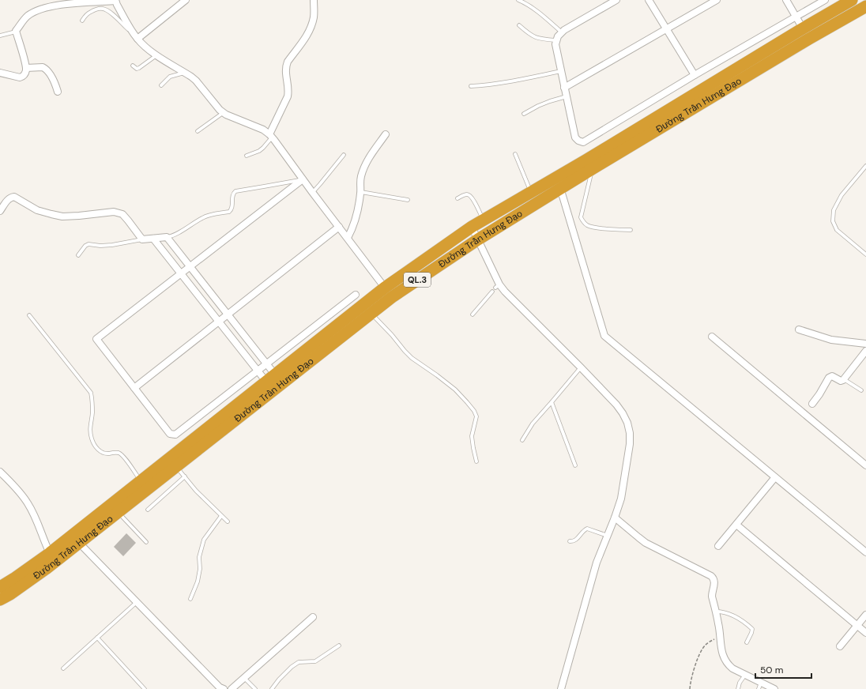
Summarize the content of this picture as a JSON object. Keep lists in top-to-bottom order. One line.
{"streets":{"highway":["Đường Trần Hưng Đạo","QL.3"]},"scale_bar":"50 m"}
